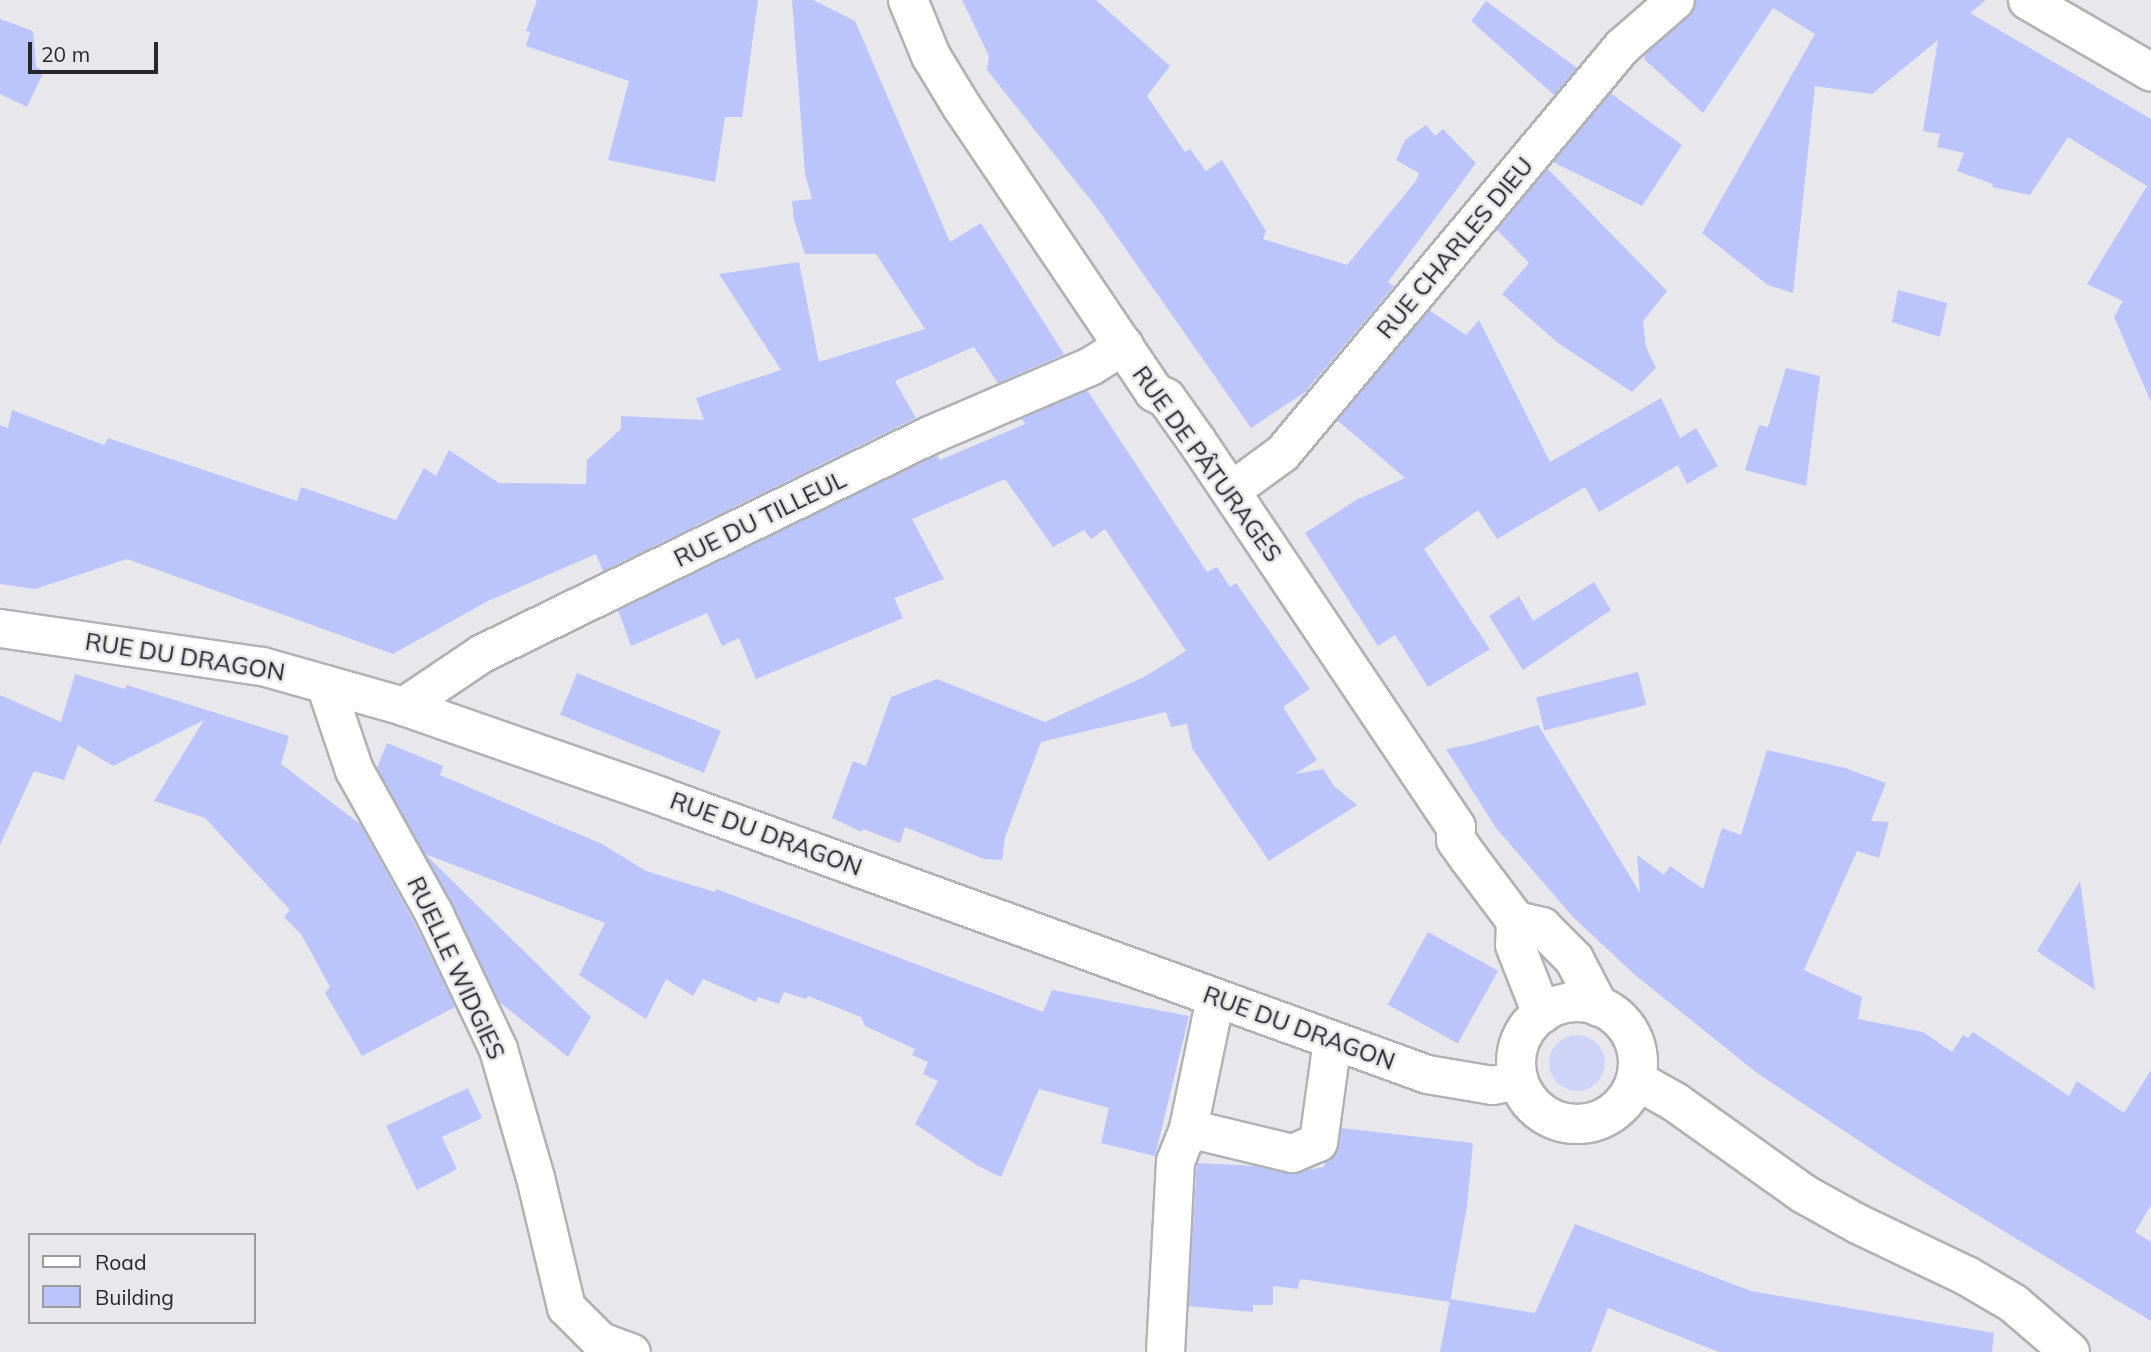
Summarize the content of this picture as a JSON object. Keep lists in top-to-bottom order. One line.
{"streets":{"street":["RUE CHARLES DIEU","RUE DE PÂTURAGES","RUE DU TILLEUL","RUE DU DRAGON","RUELLE WIDGIES"]},"crossings":[["RUE CHARLES DIEU","RUE DE PÂTURAGES"],["RUE DE PÂTURAGES","RUE DU TILLEUL"],["RUE DU TILLEUL","RUE DU DRAGON"],["RUE DU DRAGON","RUELLE WIDGIES"]],"legend":["Road","Building"],"scale_bar":"20 m"}
